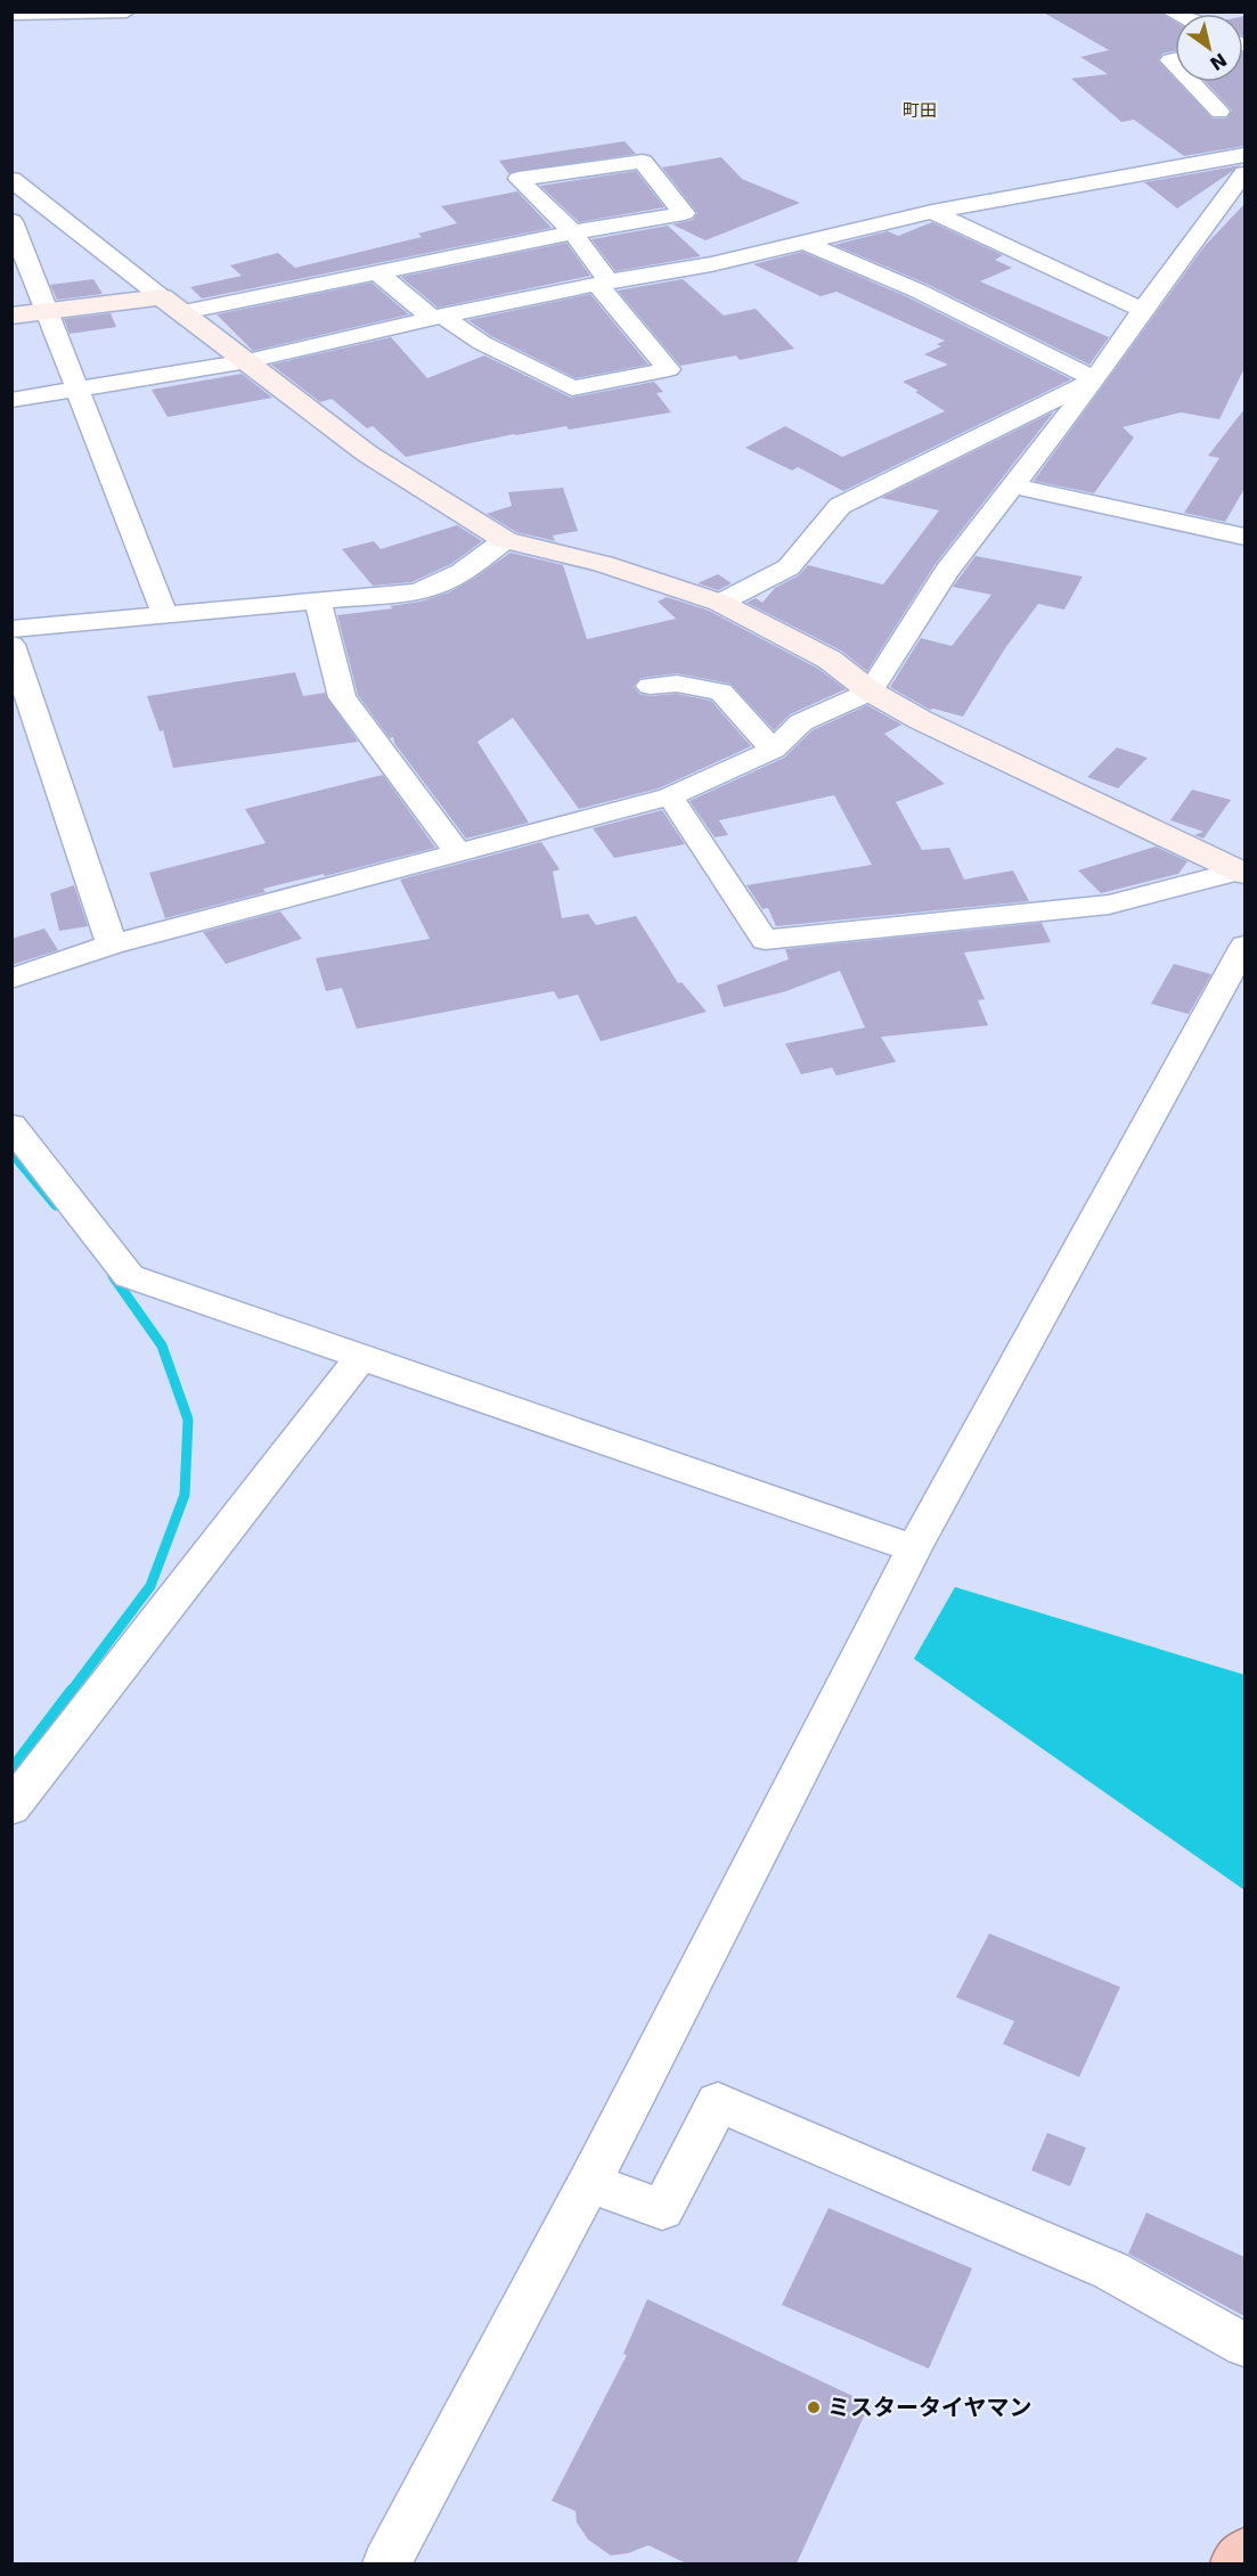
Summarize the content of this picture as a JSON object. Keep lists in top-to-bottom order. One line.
{"districts":["町田"],"places":["ミスタータイヤマン"],"north":"bottom right"}
